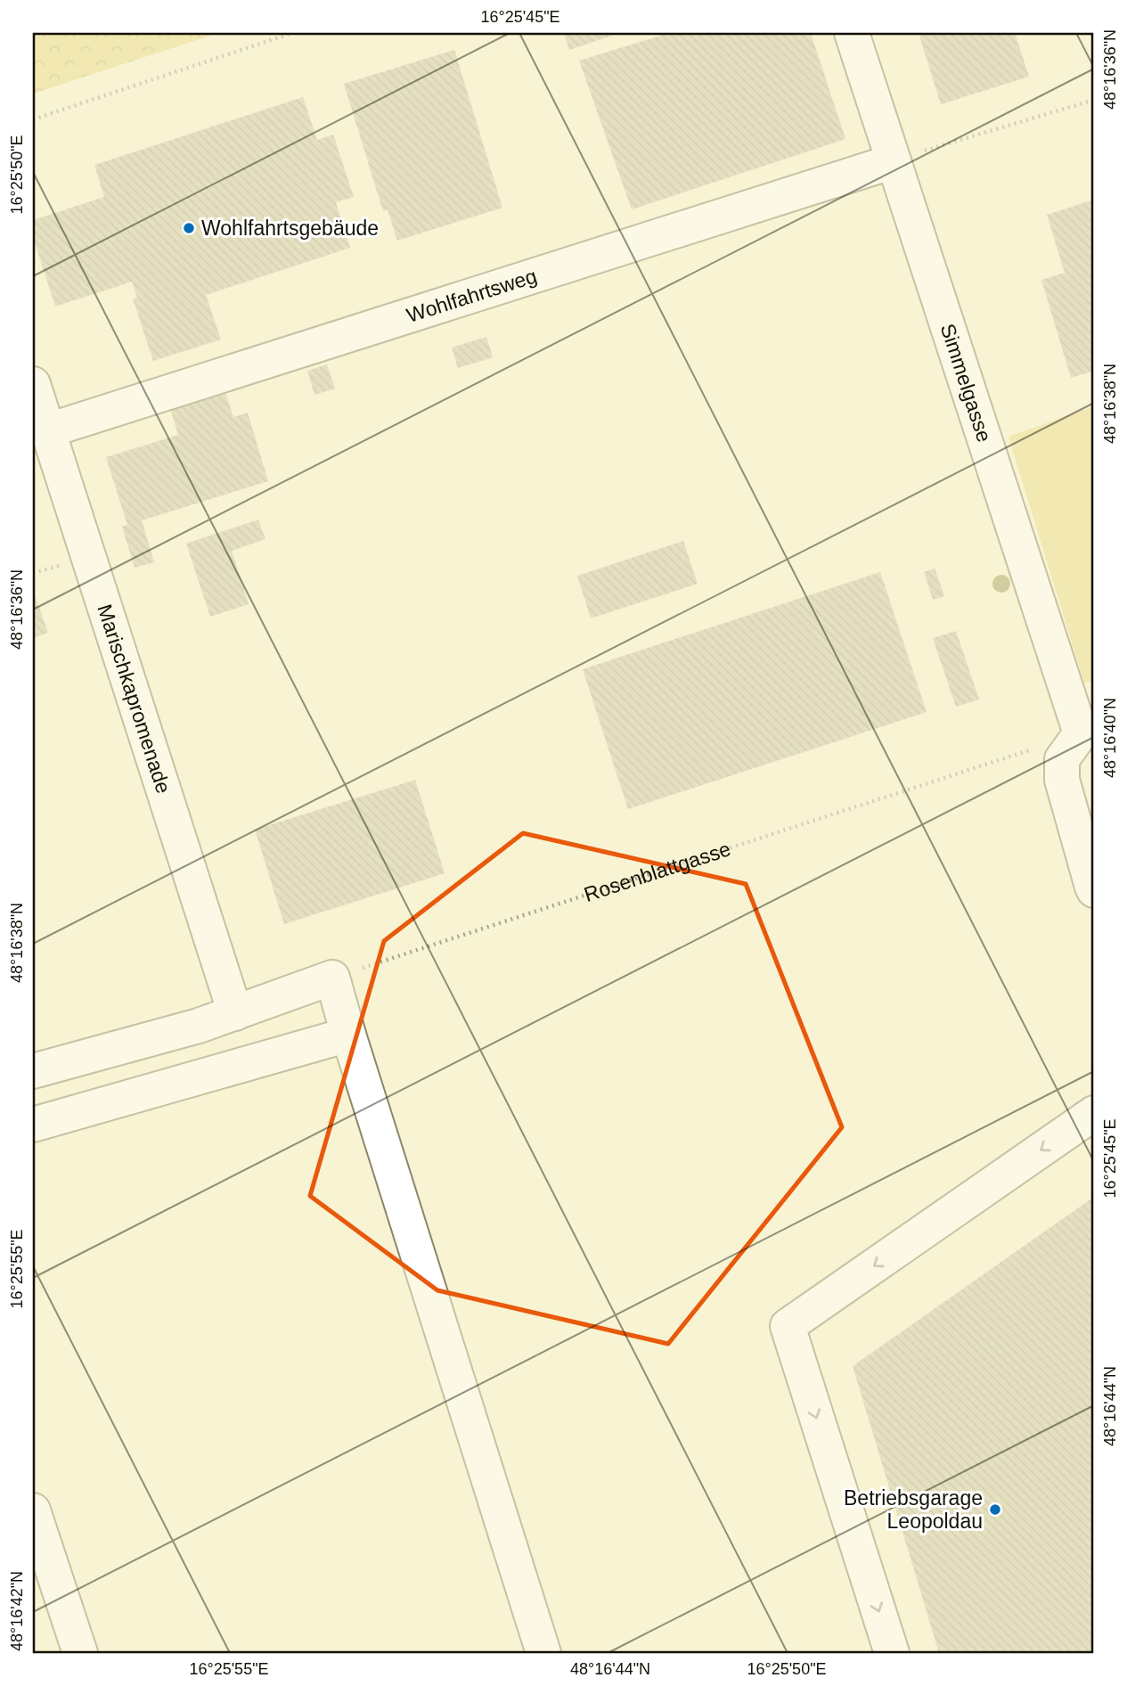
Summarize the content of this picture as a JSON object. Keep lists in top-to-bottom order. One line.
{"streets":{"street":["Wohlfahrtsweg","Simmelgasse","Marischkapromenade"],"path":["Rosenblattgasse"]},"crossings":[["Wohlfahrtsweg","Simmelgasse"],["Wohlfahrtsweg","Marischkapromenade"]],"places":["Wohlfahrtsgebäude","Betriebsgarage Leopoldau"],"coordinates":["16°25'45\"E","48°16'36\"N","16°25'50\"E","48°16'38\"N","48°16'40\"N","16°25'55\"E","48°16'44\"N","48°16'42\"N"]}
